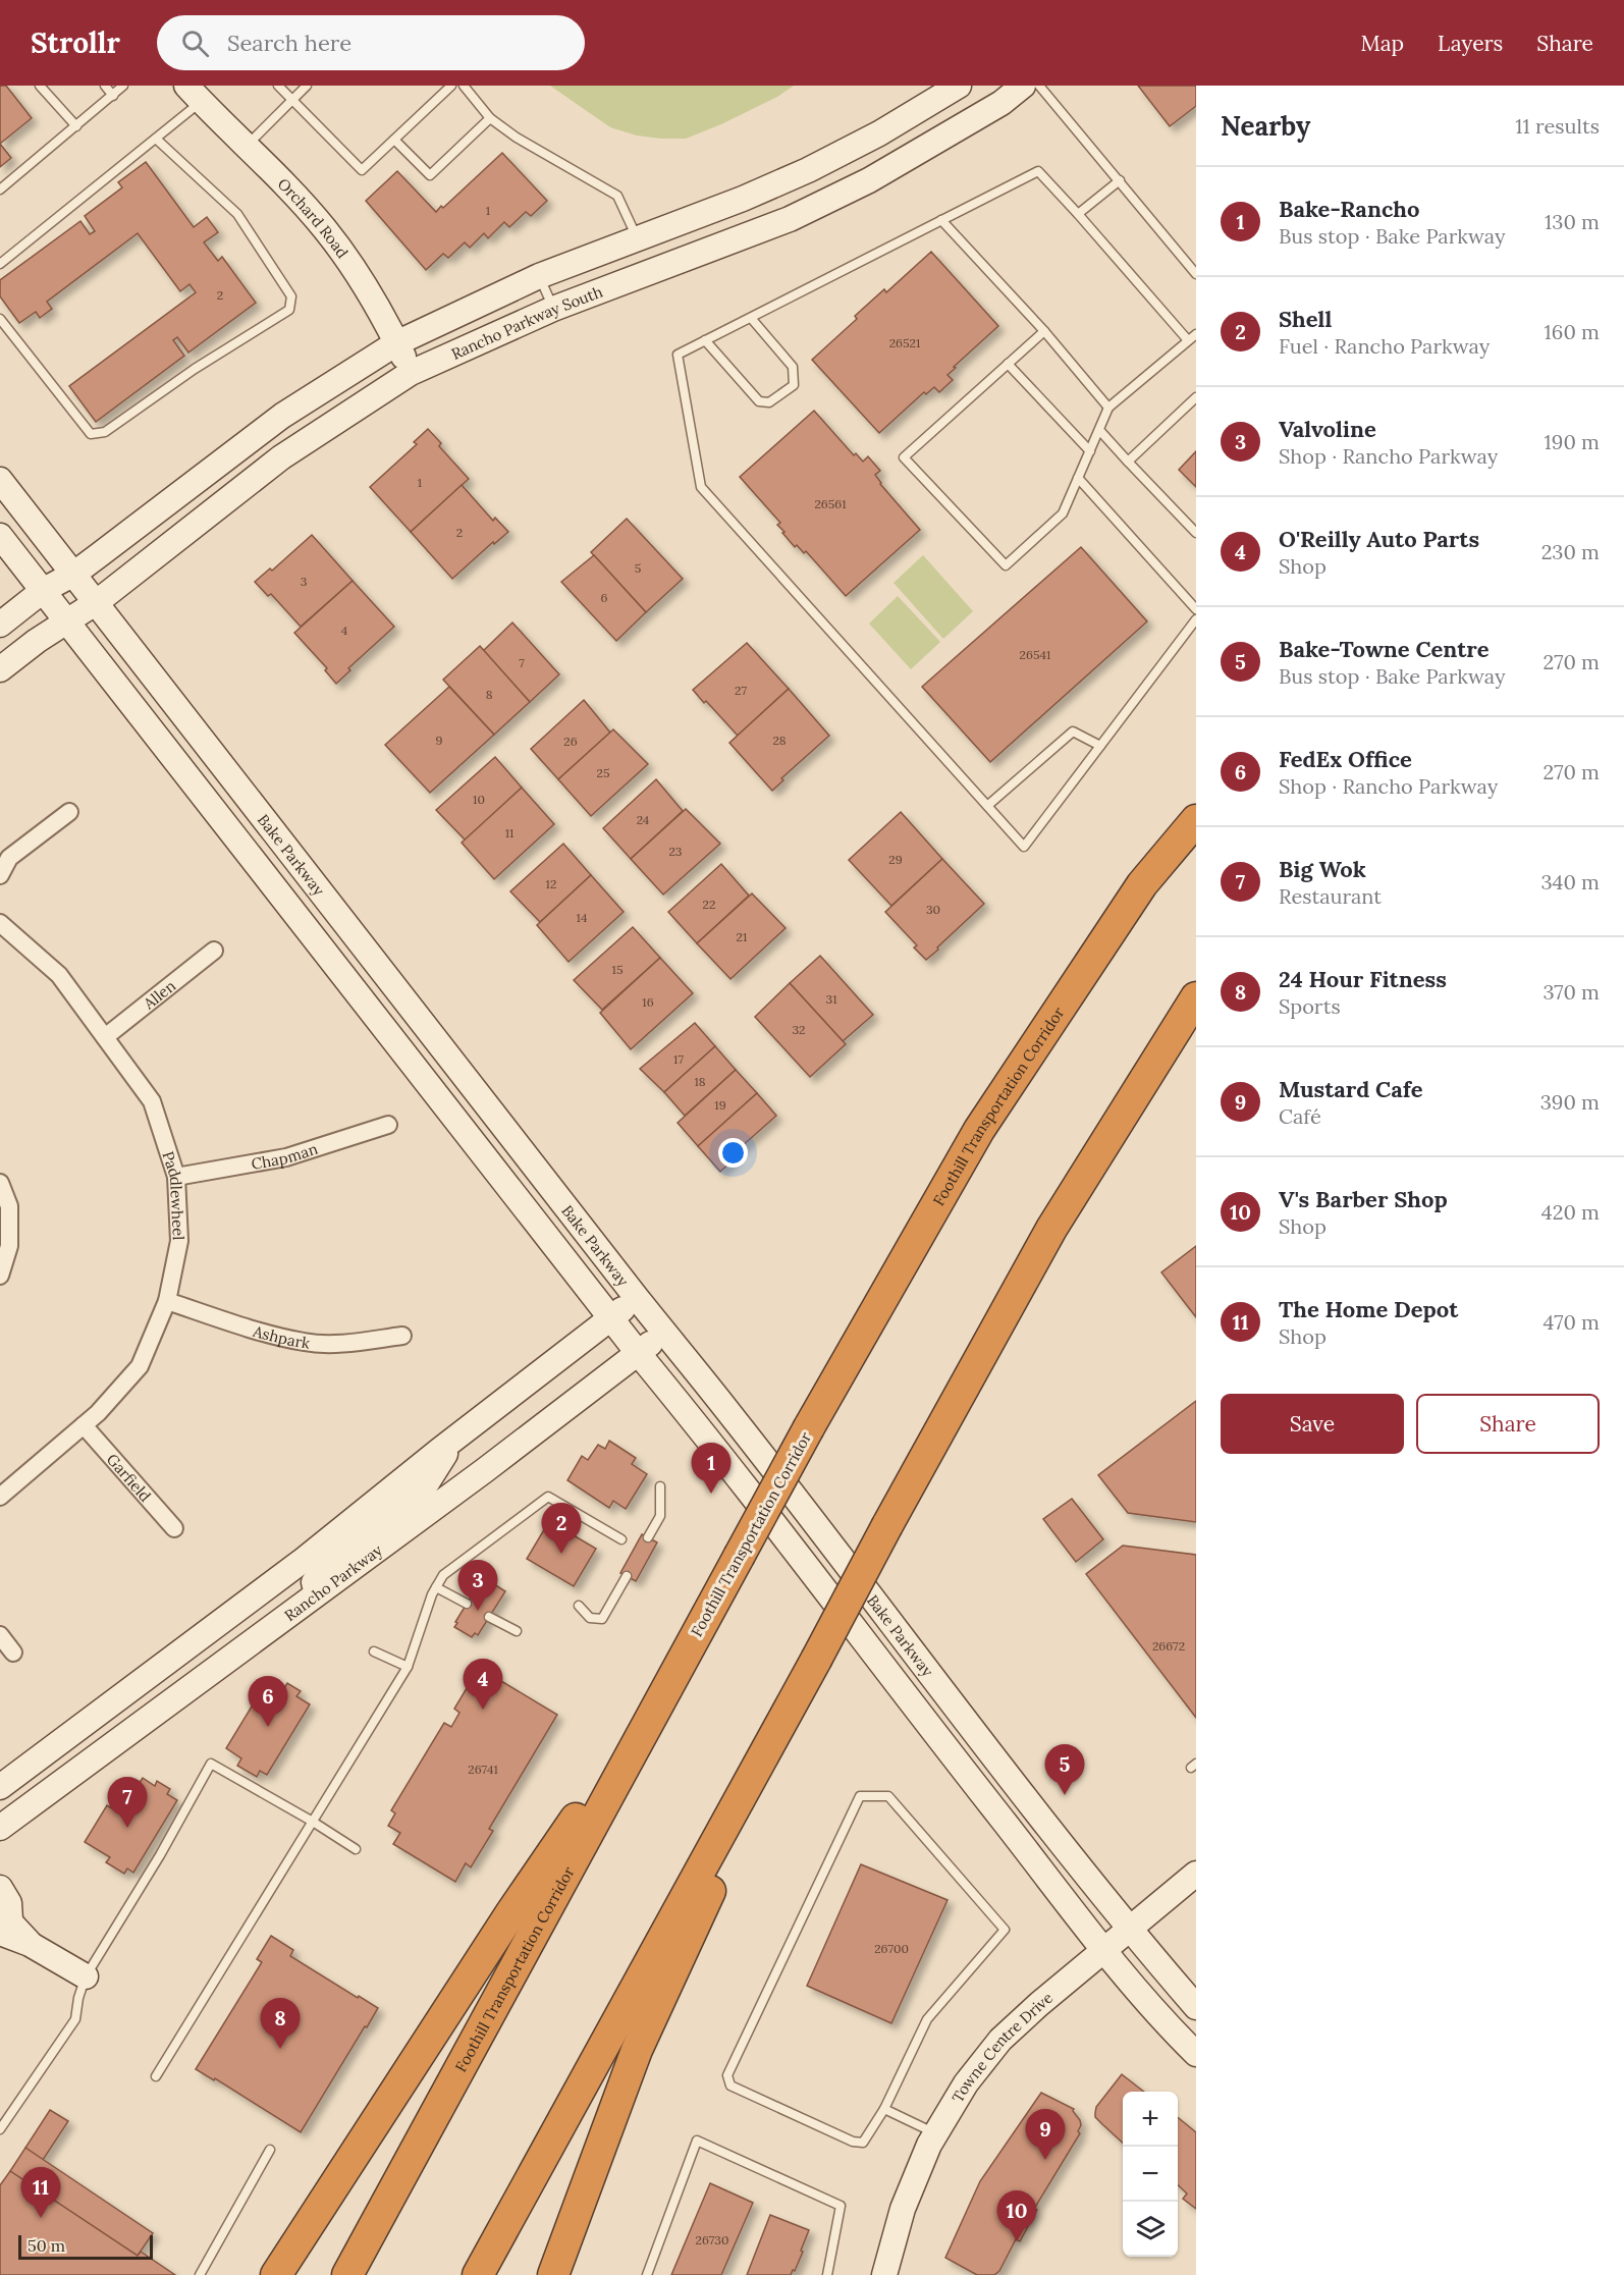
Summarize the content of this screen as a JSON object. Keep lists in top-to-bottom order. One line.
{"streets":{"highway":["Foothill Transportation Corridor"],"main road":["Orchard Road","Rancho Parkway South","Bake Parkway","Rancho Parkway","Towne Centre Drive"],"street":["Allen","Chapman","Paddlewheel","Ashpark","Garfield"]},"crossings":[["Orchard Road","Rancho Parkway South"],["Rancho Parkway South","Bake Parkway"],["Bake Parkway","Rancho Parkway"],["Bake Parkway","Towne Centre Drive"],["Allen","Paddlewheel"],["Chapman","Paddlewheel"],["Paddlewheel","Ashpark"],["Paddlewheel","Garfield"]],"house_numbers":["1","2","26521","1","26561","2","5","3","6","4","26541","7","27","8","9","28","26","25","10","24","11","23","29","12","22","30","14","21","15","31","16","32","17","18","19","26672","26741","26700","26730"],"scale_bar":"50 m","page":{"header":"Strollr","search":"Search here","nav":["Map","Layers","Share"],"heading":["Nearby","11 results"],"list":[{"mark":"1","name":"Bake-Rancho","note":"Bus stop · Bake Parkway","value":"130 m"},{"mark":"2","name":"Shell","note":"Fuel · Rancho Parkway","value":"160 m"},{"mark":"3","name":"Valvoline","note":"Shop · Rancho Parkway","value":"190 m"},{"mark":"4","name":"O'Reilly Auto Parts","note":"Shop","value":"230 m"},{"mark":"5","name":"Bake-Towne Centre","note":"Bus stop · Bake Parkway","value":"270 m"},{"mark":"6","name":"FedEx Office","note":"Shop · Rancho Parkway","value":"270 m"},{"mark":"7","name":"Big Wok","note":"Restaurant","value":"340 m"},{"mark":"8","name":"24 Hour Fitness","note":"Sports","value":"370 m"},{"mark":"9","name":"Mustard Cafe","note":"Café","value":"390 m"},{"mark":"10","name":"V's Barber Shop","note":"Shop","value":"420 m"},{"mark":"11","name":"The Home Depot","note":"Shop","value":"470 m"}],"buttons":["Save","Share"],"pins":["1","2","3","4","6","5","7","8","9","11","10"],"map_buttons":["+","−"],"scale":"50 m"}}
